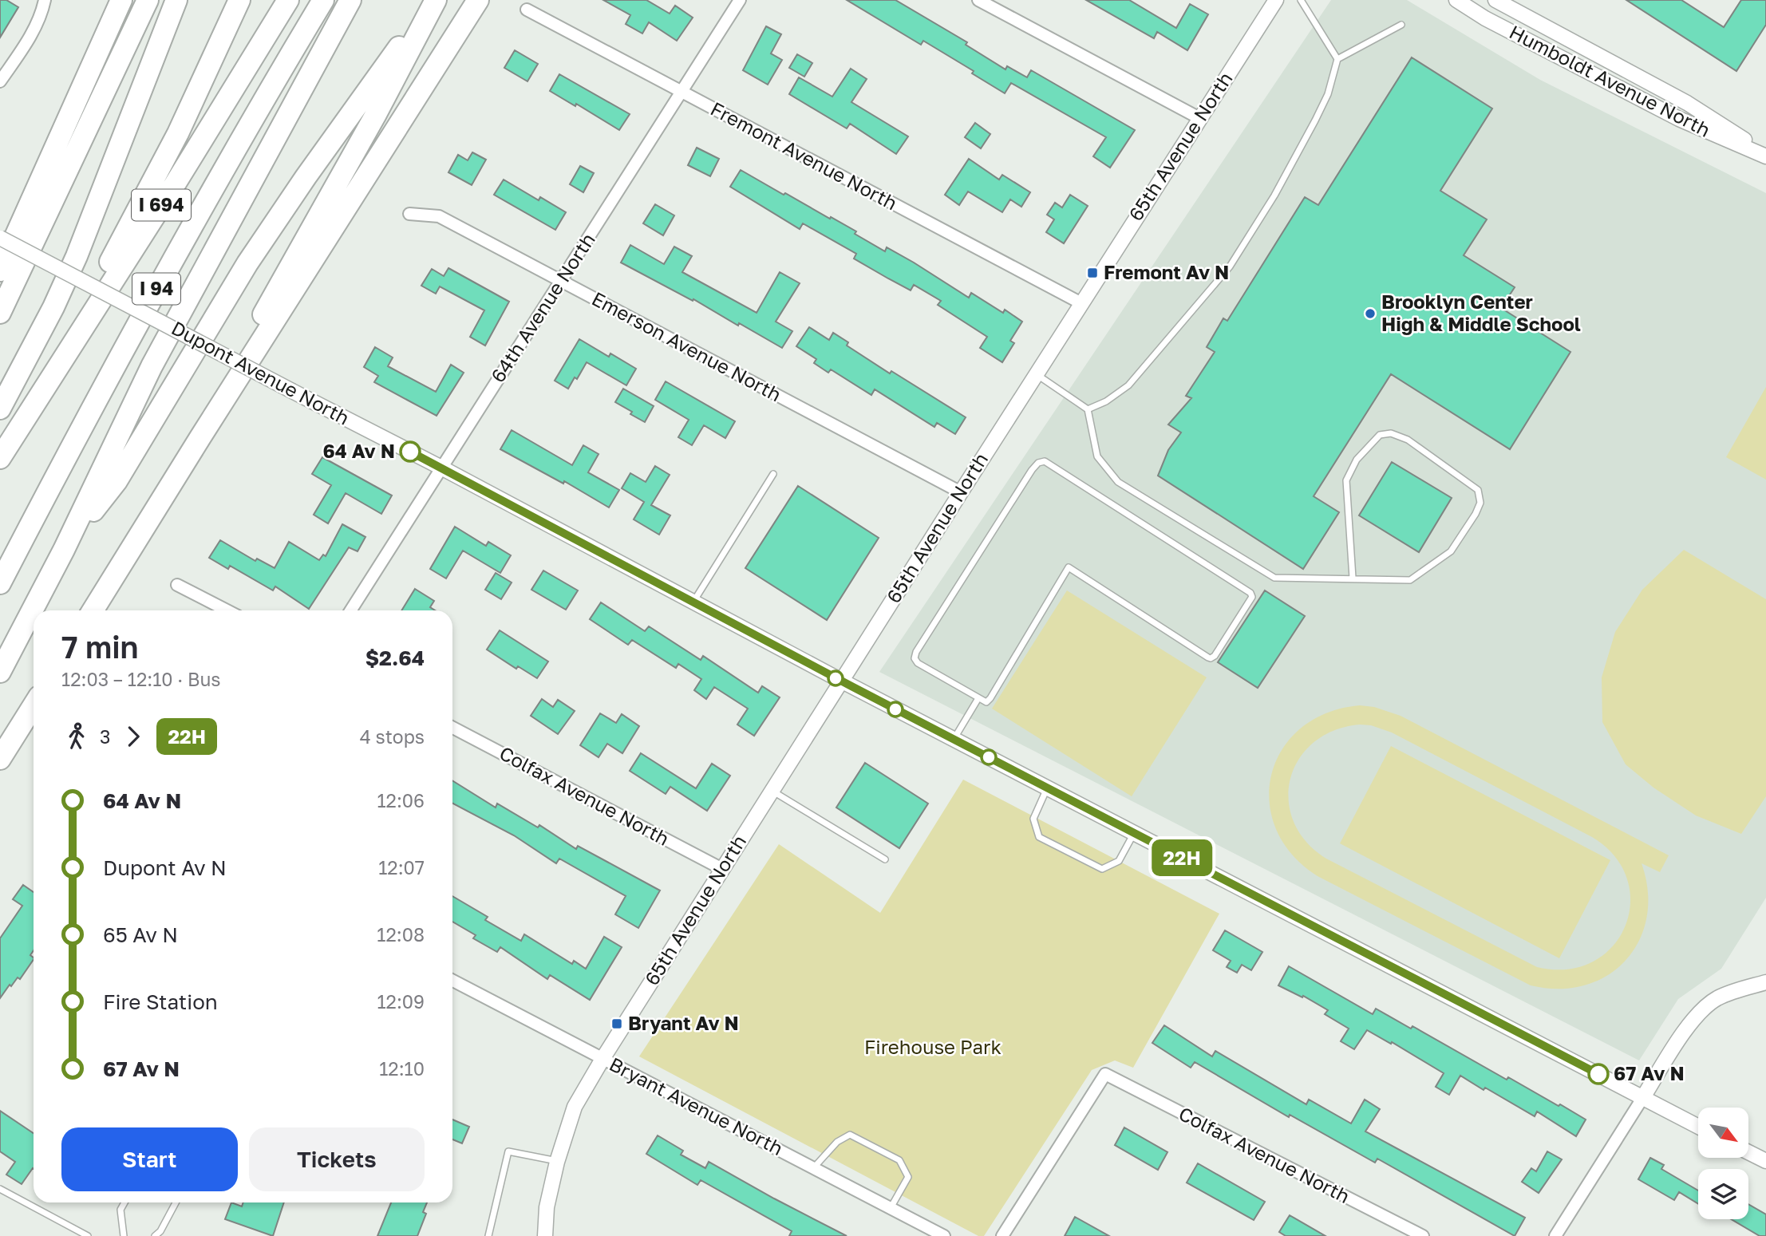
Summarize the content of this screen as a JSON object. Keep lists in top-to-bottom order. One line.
{"streets":{"highway":["I 694","I 94"],"street":["Humboldt Avenue North","65th Avenue North","Fremont Avenue North","64th Avenue North","Emerson Avenue North","Dupont Avenue North","Colfax Avenue North","Bryant Avenue North"]},"crossings":[["65th Avenue North","Fremont Avenue North"],["65th Avenue North","Emerson Avenue North"],["65th Avenue North","Dupont Avenue North"],["65th Avenue North","Colfax Avenue North"],["65th Avenue North","Bryant Avenue North"],["Fremont Avenue North","64th Avenue North"],["64th Avenue North","Emerson Avenue North"],["64th Avenue North","Dupont Avenue North"]],"parks":["Firehouse Park"],"places":{"transit":["Fremont Av N","Bryant Av N"],"other":["Brooklyn Center High & Middle School","64 Av N","67 Av N"]},"lines":["bus line 22H"],"north":"bottom right","page":{"on_map":"22H","heading":["7 min","12:03 – 12:10 · Bus","$2.64"],"legs":["3","22H","4 stops"],"list":[{"name":"64 Av N","value":"12:06"},{"name":"Dupont Av N","value":"12:07"},{"name":"65 Av N","value":"12:08"},{"name":"Fire Station","value":"12:09"},{"name":"67 Av N","value":"12:10"}],"buttons":["Start","Tickets"]}}
